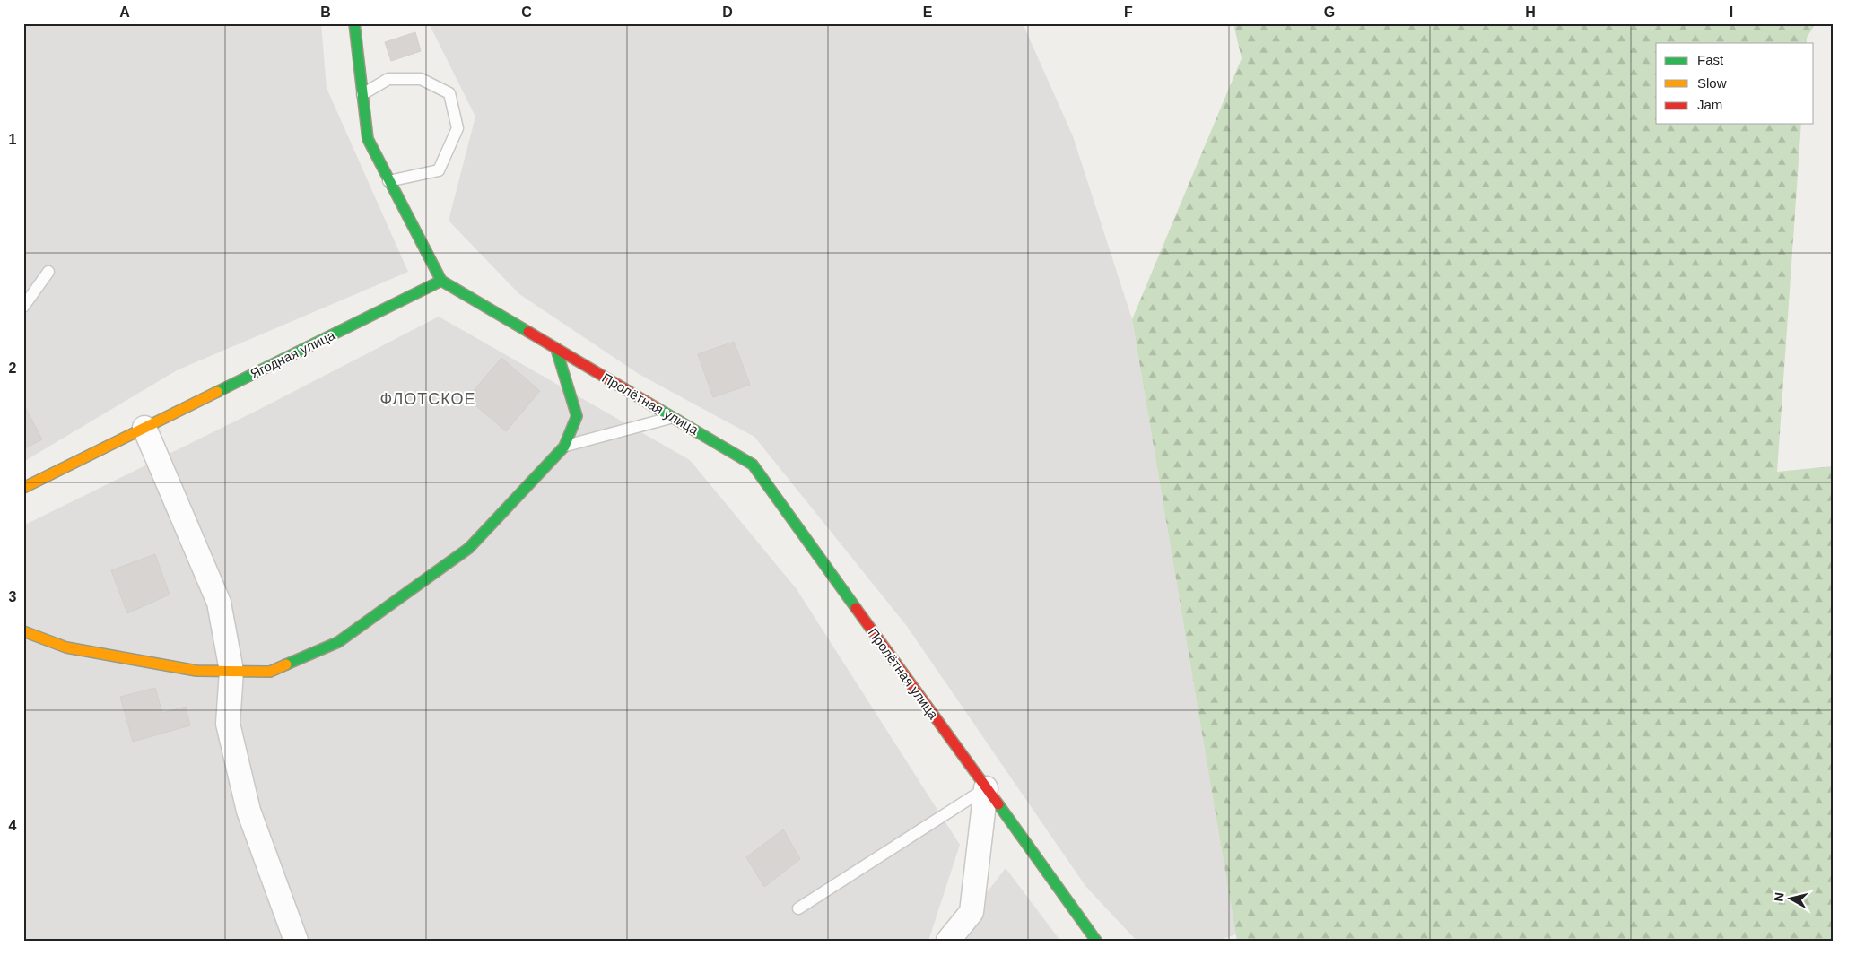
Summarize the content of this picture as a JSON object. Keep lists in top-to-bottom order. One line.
{"streets":{"street":["Ягодная улица","Пролётная улица"]},"crossings":[["Ягодная улица","Пролётная улица"]],"districts":["ФЛОТСКОЕ"],"legend":["Fast","Slow","Jam"],"north":"left","grid":{"columns":["A","B","C","D","E","F","G","H","I"],"rows":["1","2","3","4"]}}
